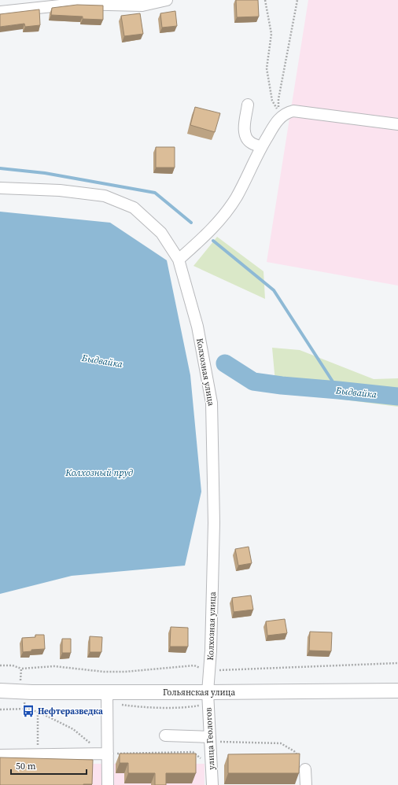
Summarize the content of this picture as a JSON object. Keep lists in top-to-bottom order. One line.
{"streets":{"main road":["Гольянская улица"],"street":["Колхозная улица","улица Геологов"]},"crossings":[["Колхозная улица","Гольянская улица"],["Колхозная улица","улица Геологов"],["Гольянская улица","улица Геологов"]],"water":["Быдвайка","Колхозный пруд"],"places":{"bus stop":["Нефтеразведка"]},"scale_bar":"50 m"}
